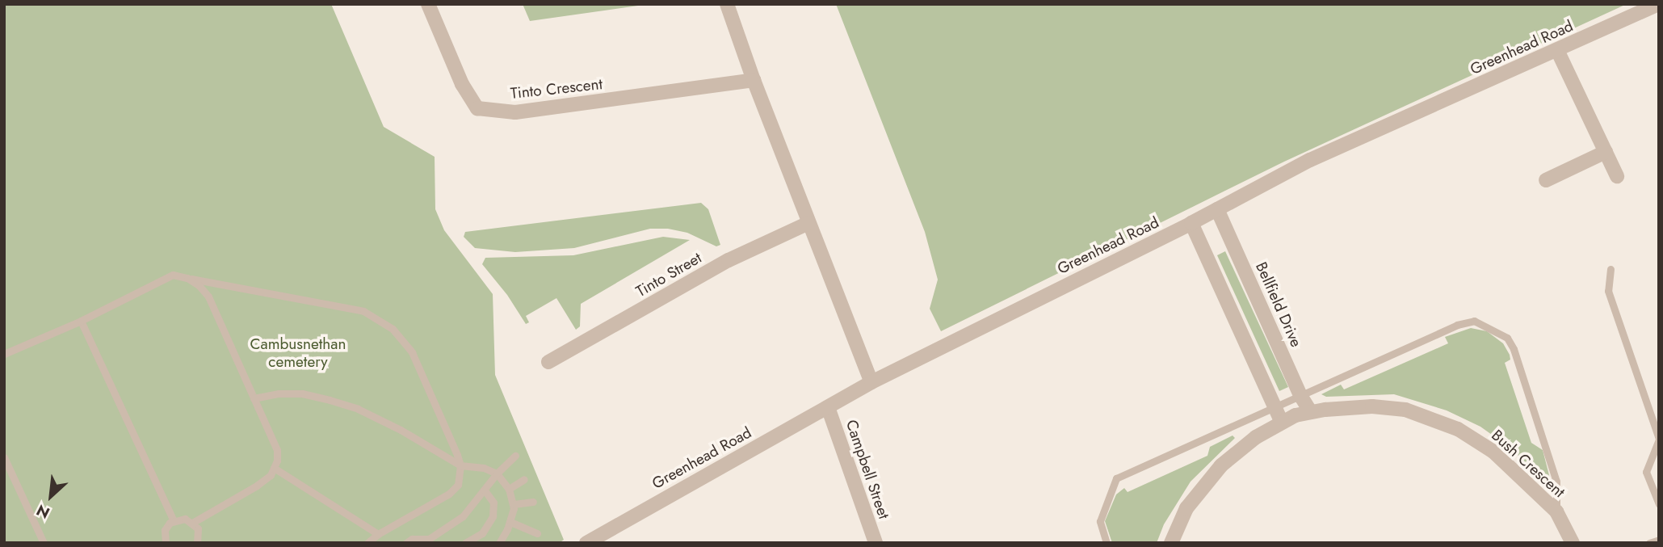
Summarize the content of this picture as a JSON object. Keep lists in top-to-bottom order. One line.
{"streets":{"street":["Greenhead Road","Tinto Crescent","Tinto Street","Bellfield Drive","Bush Crescent","Campbell Street"]},"crossings":[["Greenhead Road","Bellfield Drive"],["Greenhead Road","Campbell Street"],["Bellfield Drive","Bush Crescent"]],"parks":["Cambusnethan cemetery"],"north":"bottom left"}
